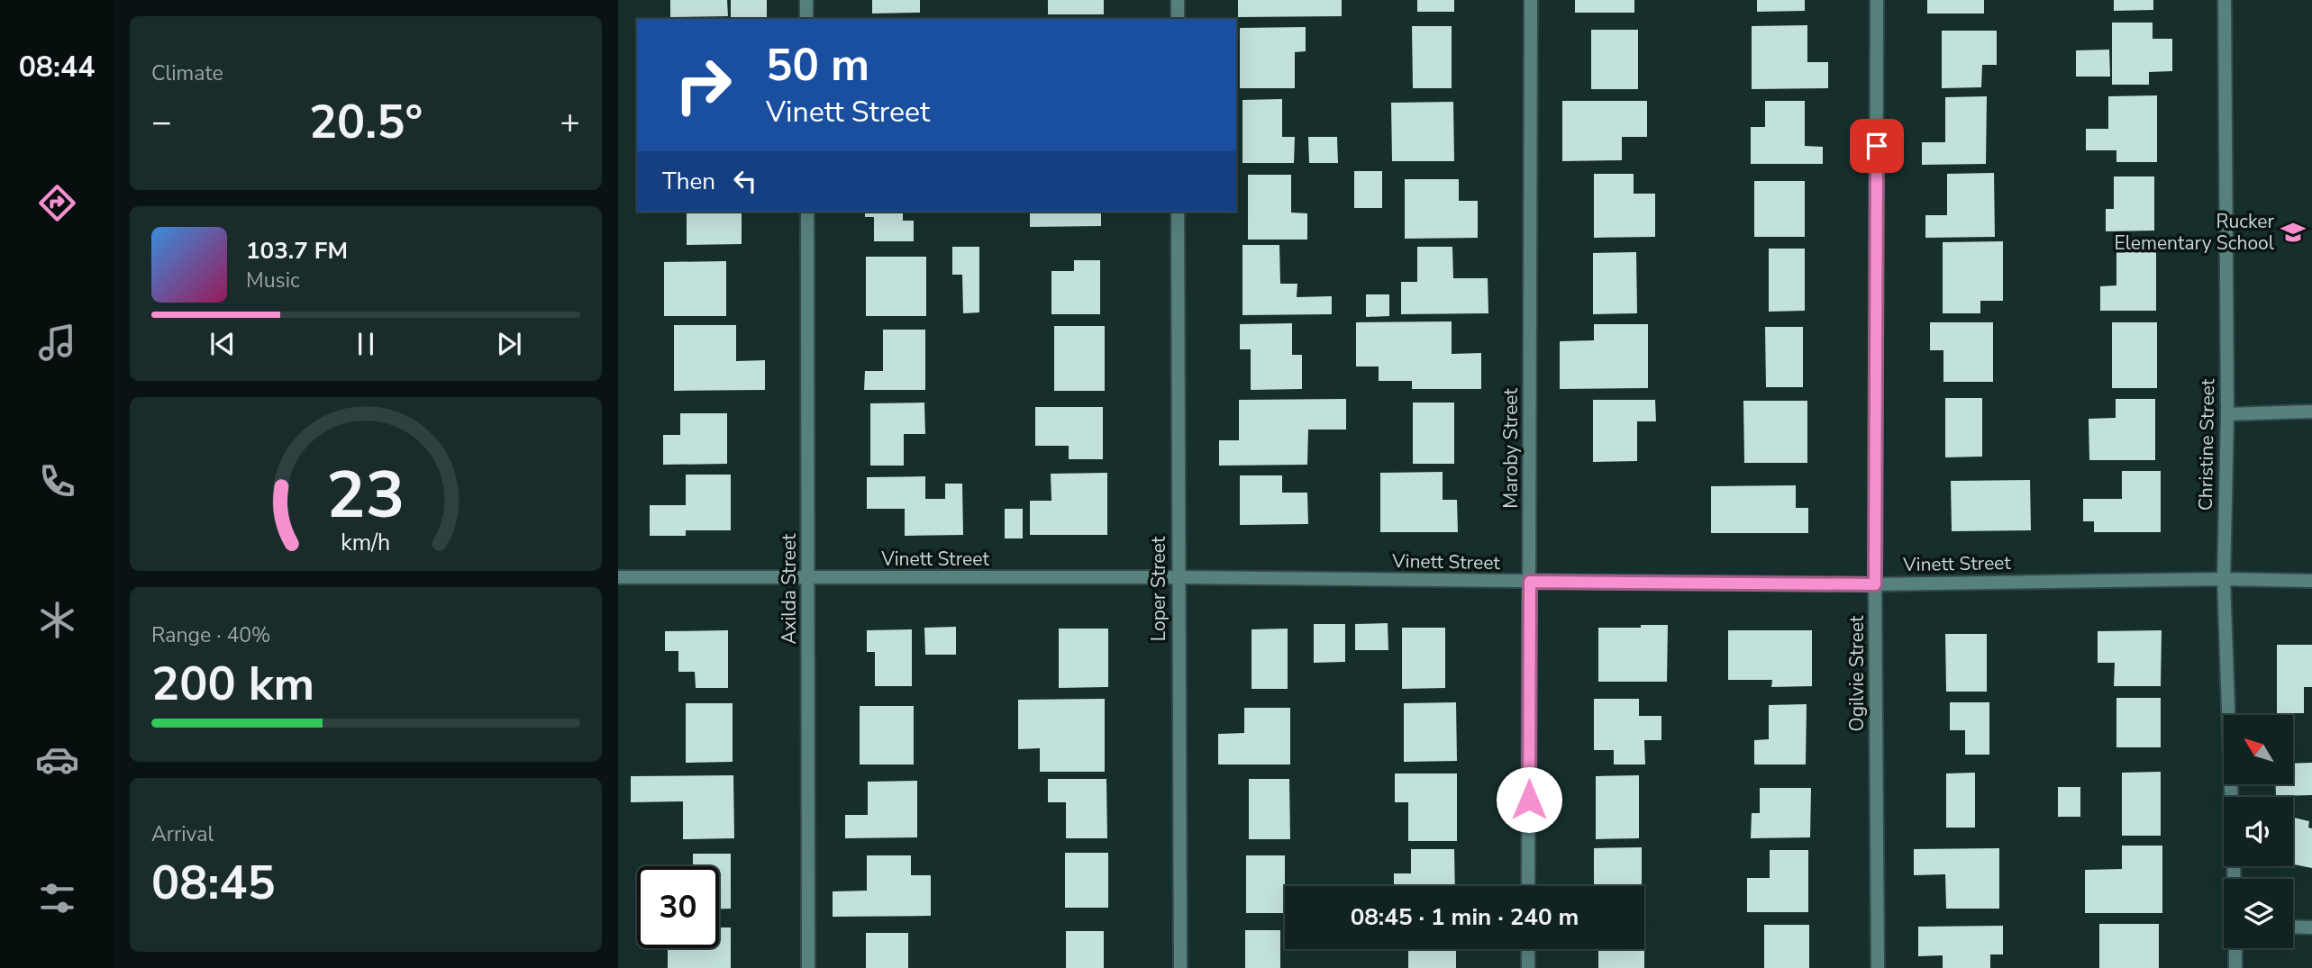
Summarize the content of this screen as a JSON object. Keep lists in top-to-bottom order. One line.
{"streets":{"street":["Christine Street","Maroby Street","Vinett Street","Axilda Street","Loper Street","Ogilvie Street"]},"crossings":[["Christine Street","Vinett Street"],["Maroby Street","Vinett Street"],["Vinett Street","Axilda Street"],["Vinett Street","Loper Street"],["Vinett Street","Ogilvie Street"]],"places":{"school or university":["Rucker Elementary School"]},"north":"top left","page":{"tabs":"08:44","tile":["Climate",["Range · 40%","200 km"],["Arrival","08:45"]],"turn":["50 m","Vinett Street"],"heat":["−","20.5°","+"],"then":"Then","song":["103.7 FM","Music"],"limit":"30","trip":"08:45 · 1 min · 240 m","gauge":["23","km/h"]}}
